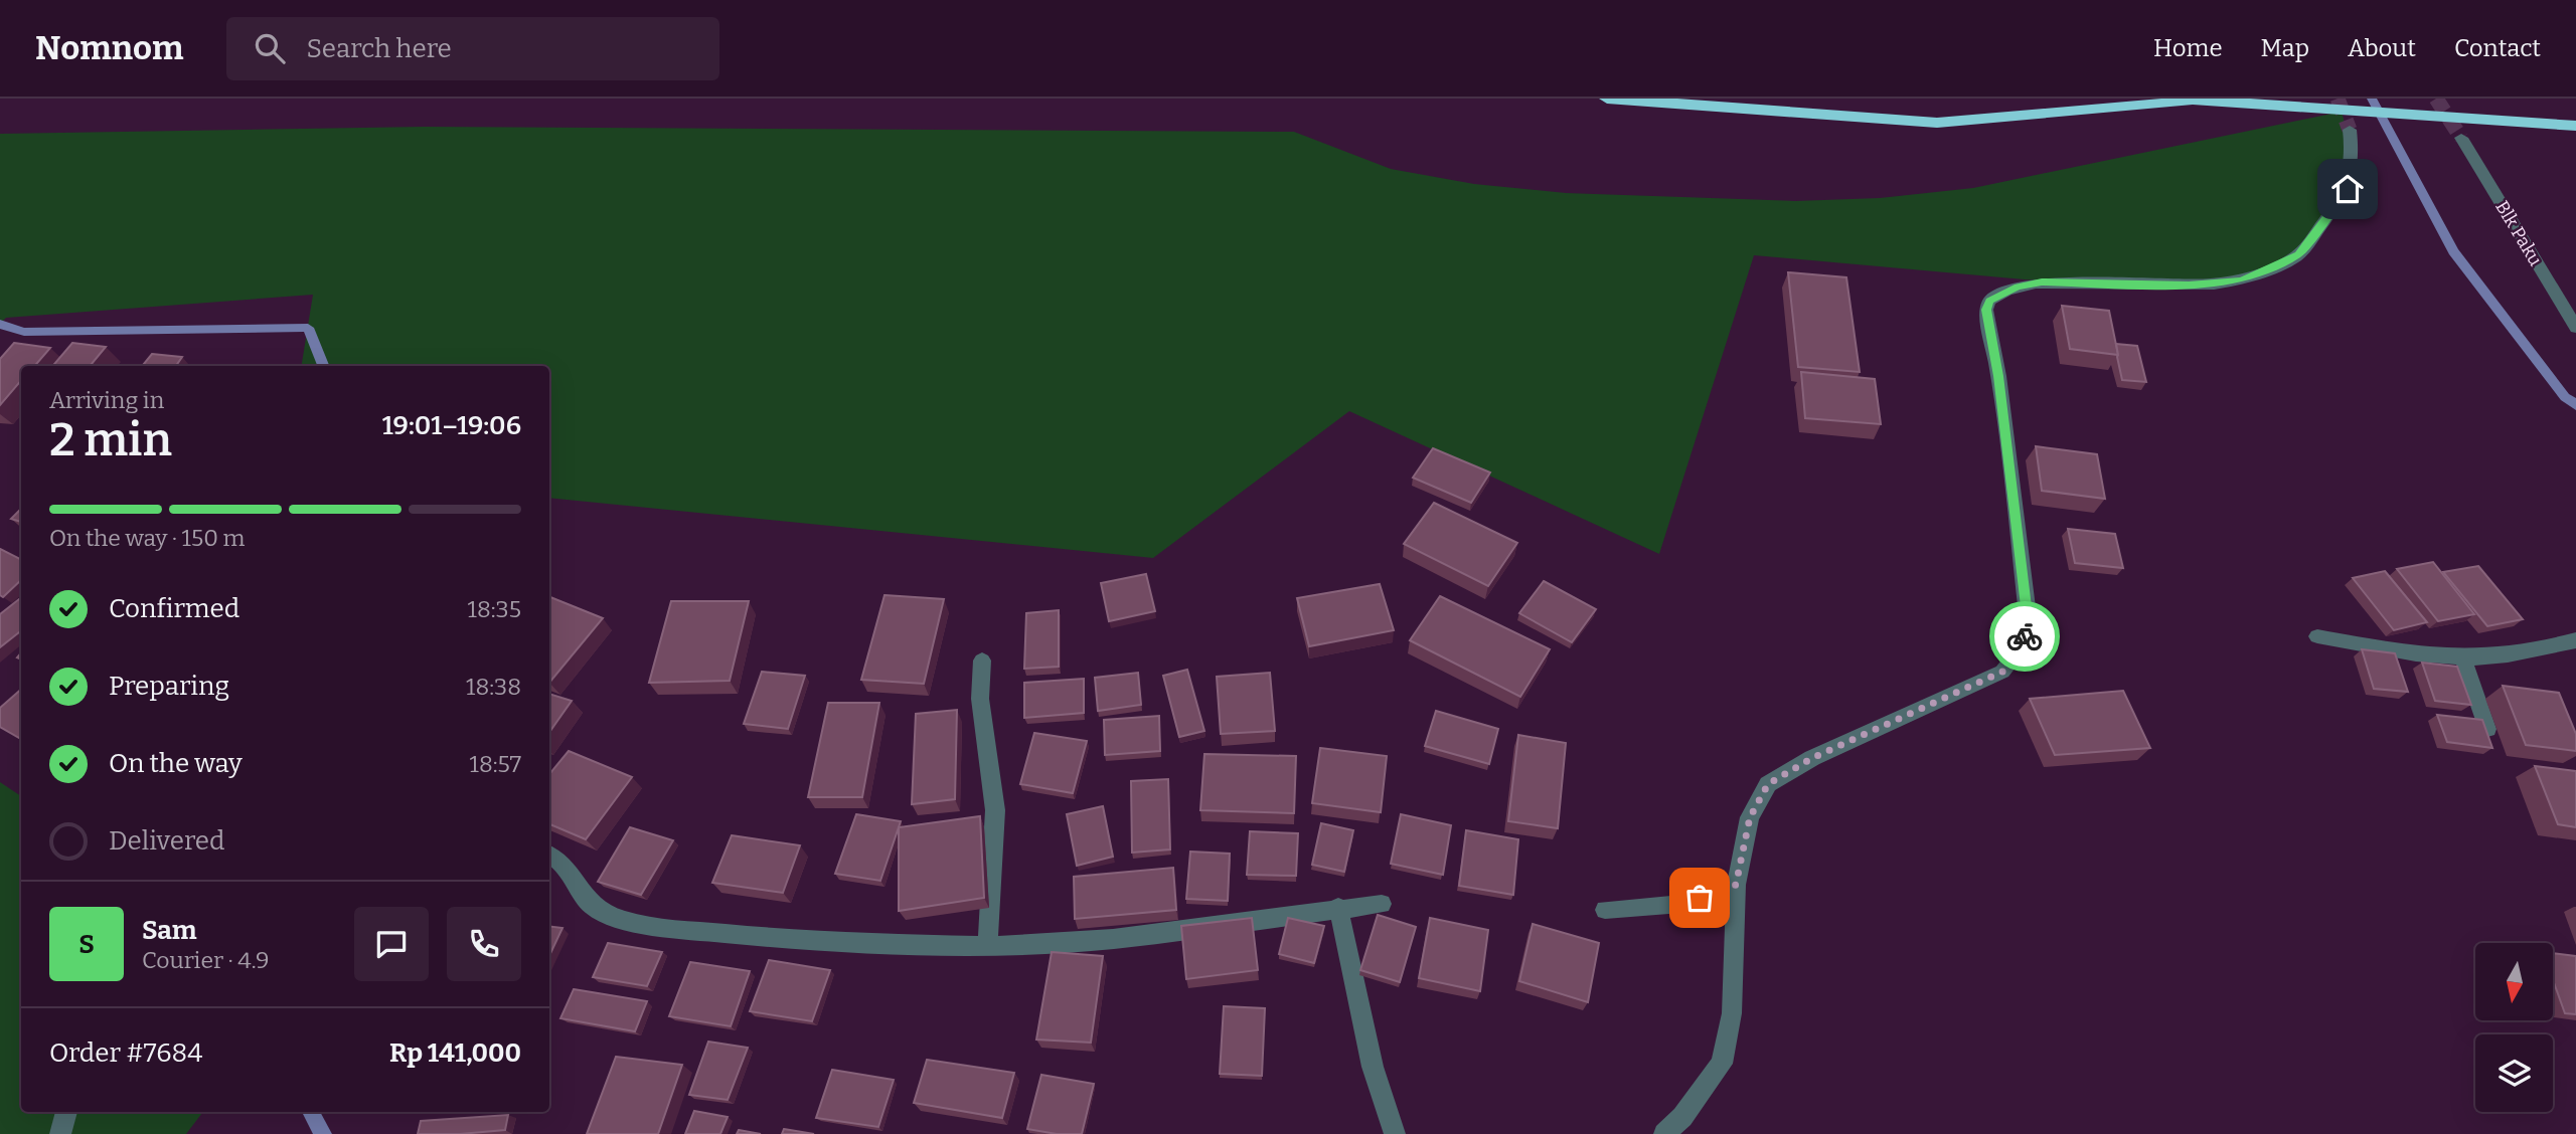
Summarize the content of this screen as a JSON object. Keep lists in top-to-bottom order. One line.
{"streets":{"street":["Blk Paku"]},"north":"bottom","page":{"header":"Nomnom","search":"Search here","nav":["Home","Map","About","Contact"],"heading":["2 min","Arriving in","19:01–19:06"],"panel":["Sam","Courier · 4.9","Order #7684","Rp 141,000"],"bar":"On the way · 150 m","list":[["Confirmed","18:35"],["Preparing","18:38"],["On the way","18:57"],"Delivered"],"round":"S"}}
